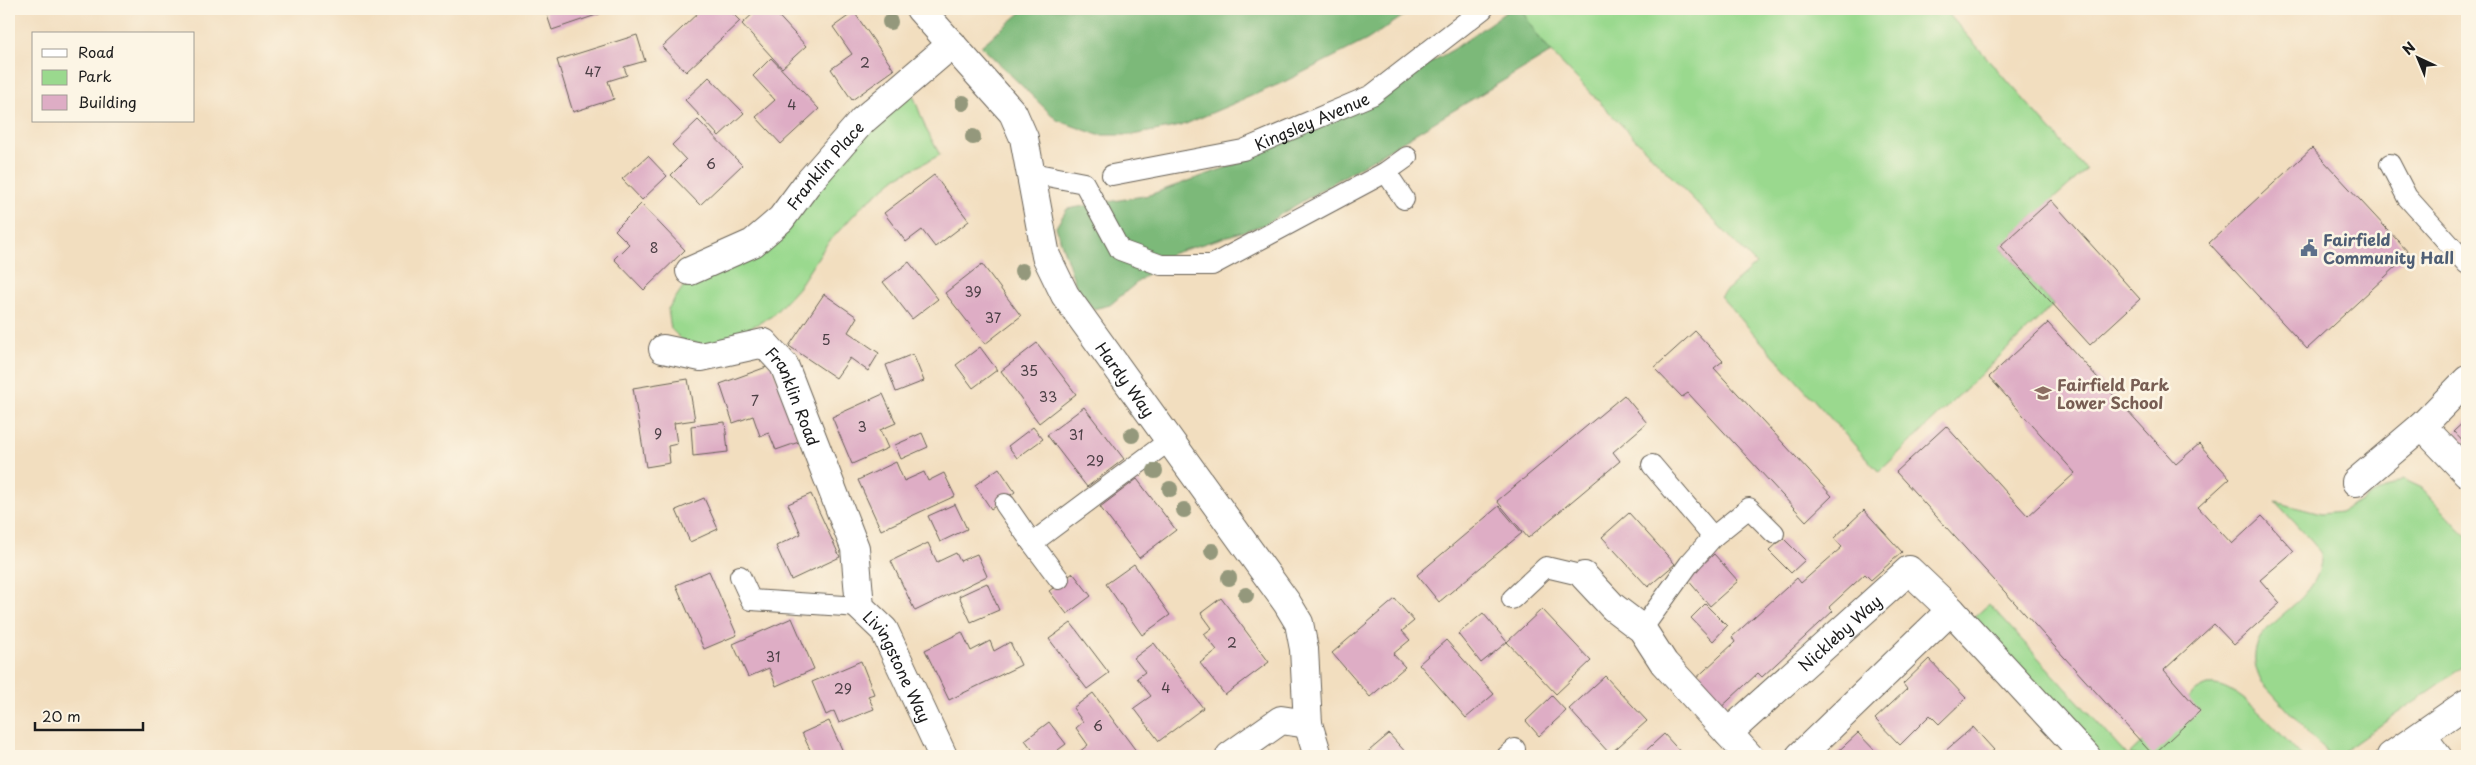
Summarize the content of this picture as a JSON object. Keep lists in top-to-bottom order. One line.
{"streets":{"street":["Franklin Place","Hardy Way","Franklin Road","Nickleby Way","Livingstone Way"],"lane":["Kingsley Avenue"]},"crossings":[["Franklin Place","Hardy Way"],["Franklin Road","Livingstone Way"]],"places":{"public building":["Fairfield Community Hall"],"school or university":["Fairfield Park Lower School"]},"house_numbers":["2","47","4","6","8","39","37","5","35","33","7","3","9","31","29","2","31","4","29","6"],"legend":["Road","Park","Building"],"scale_bar":"20 m","north":"top left"}
